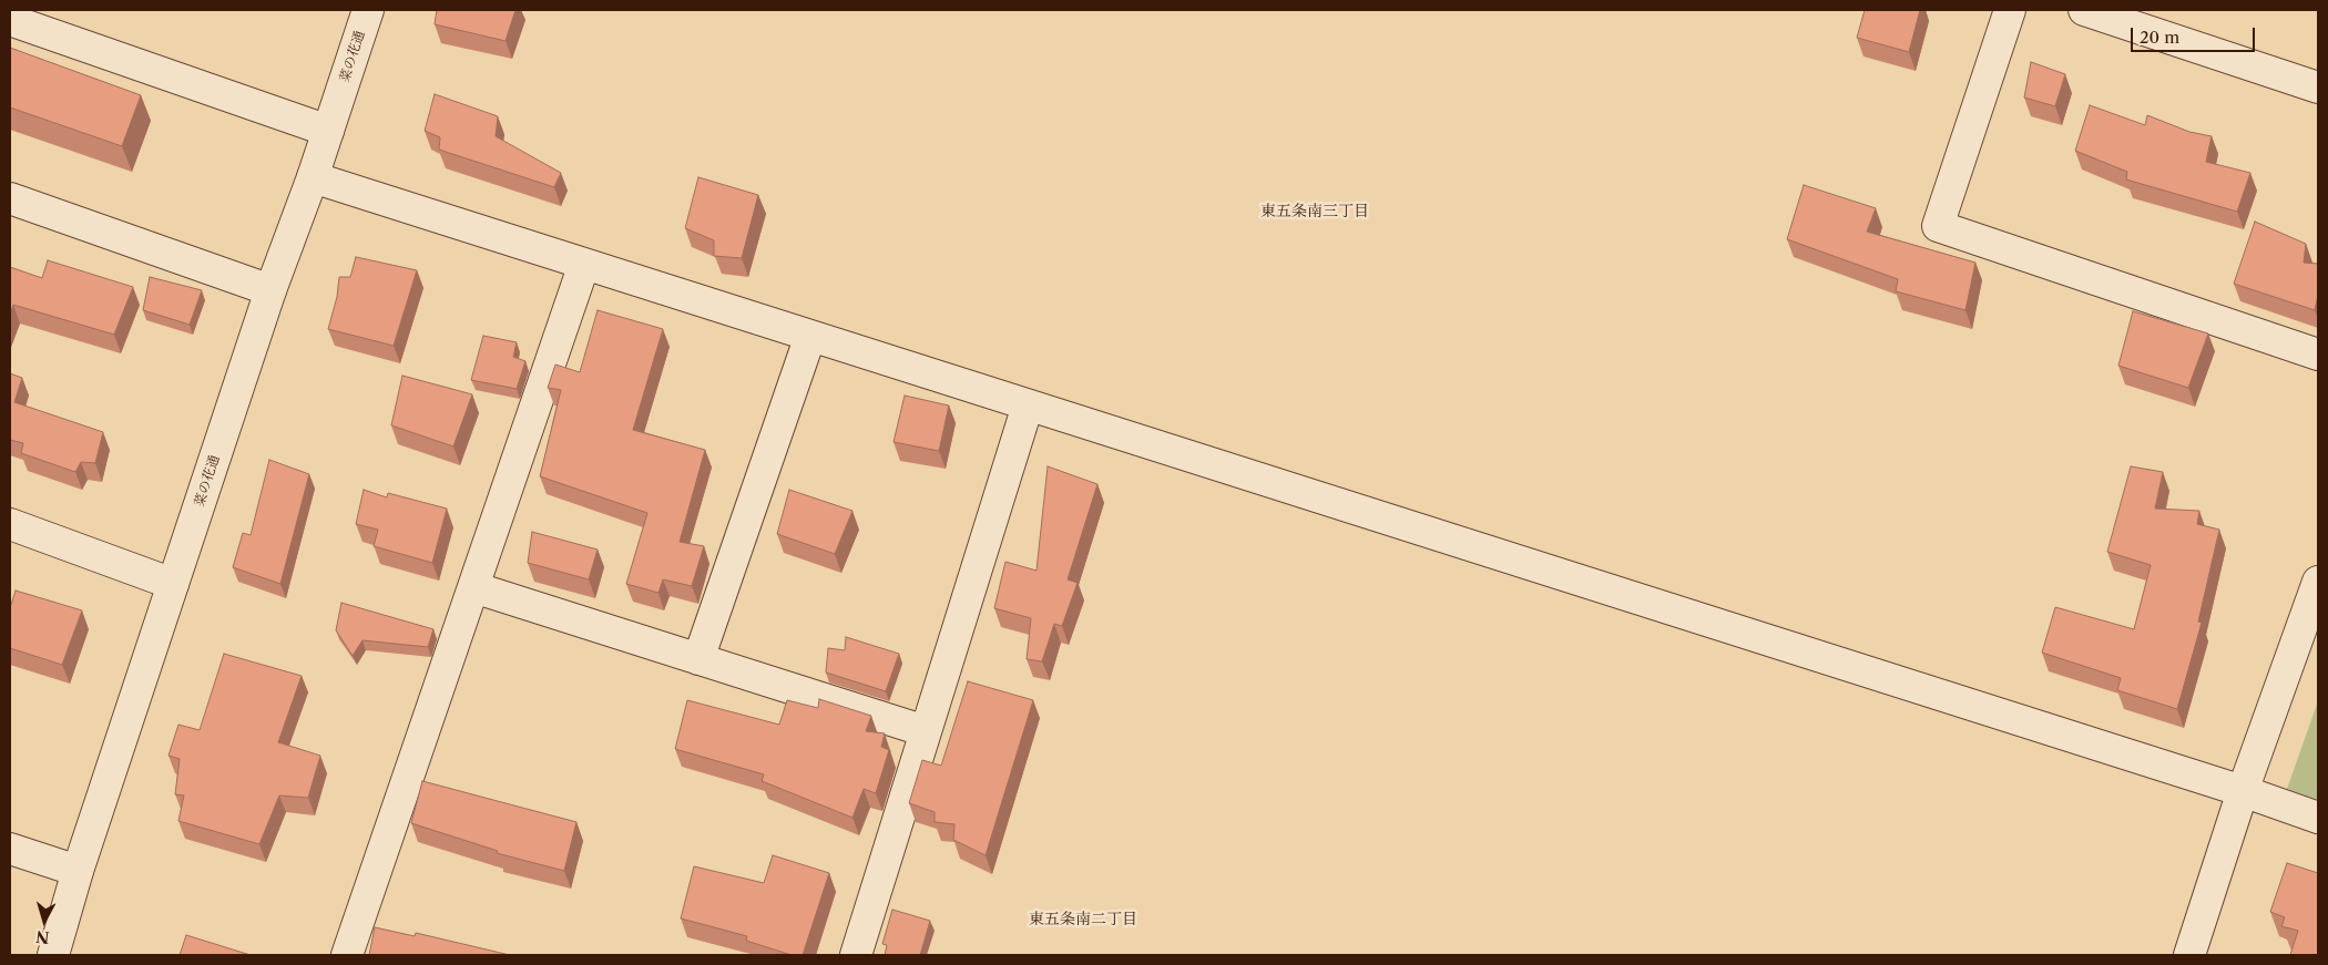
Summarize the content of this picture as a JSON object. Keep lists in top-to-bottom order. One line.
{"streets":{"street":["菜の花通"]},"districts":["東五条南三丁目","東五条南二丁目"],"scale_bar":"20 m","north":"bottom"}
